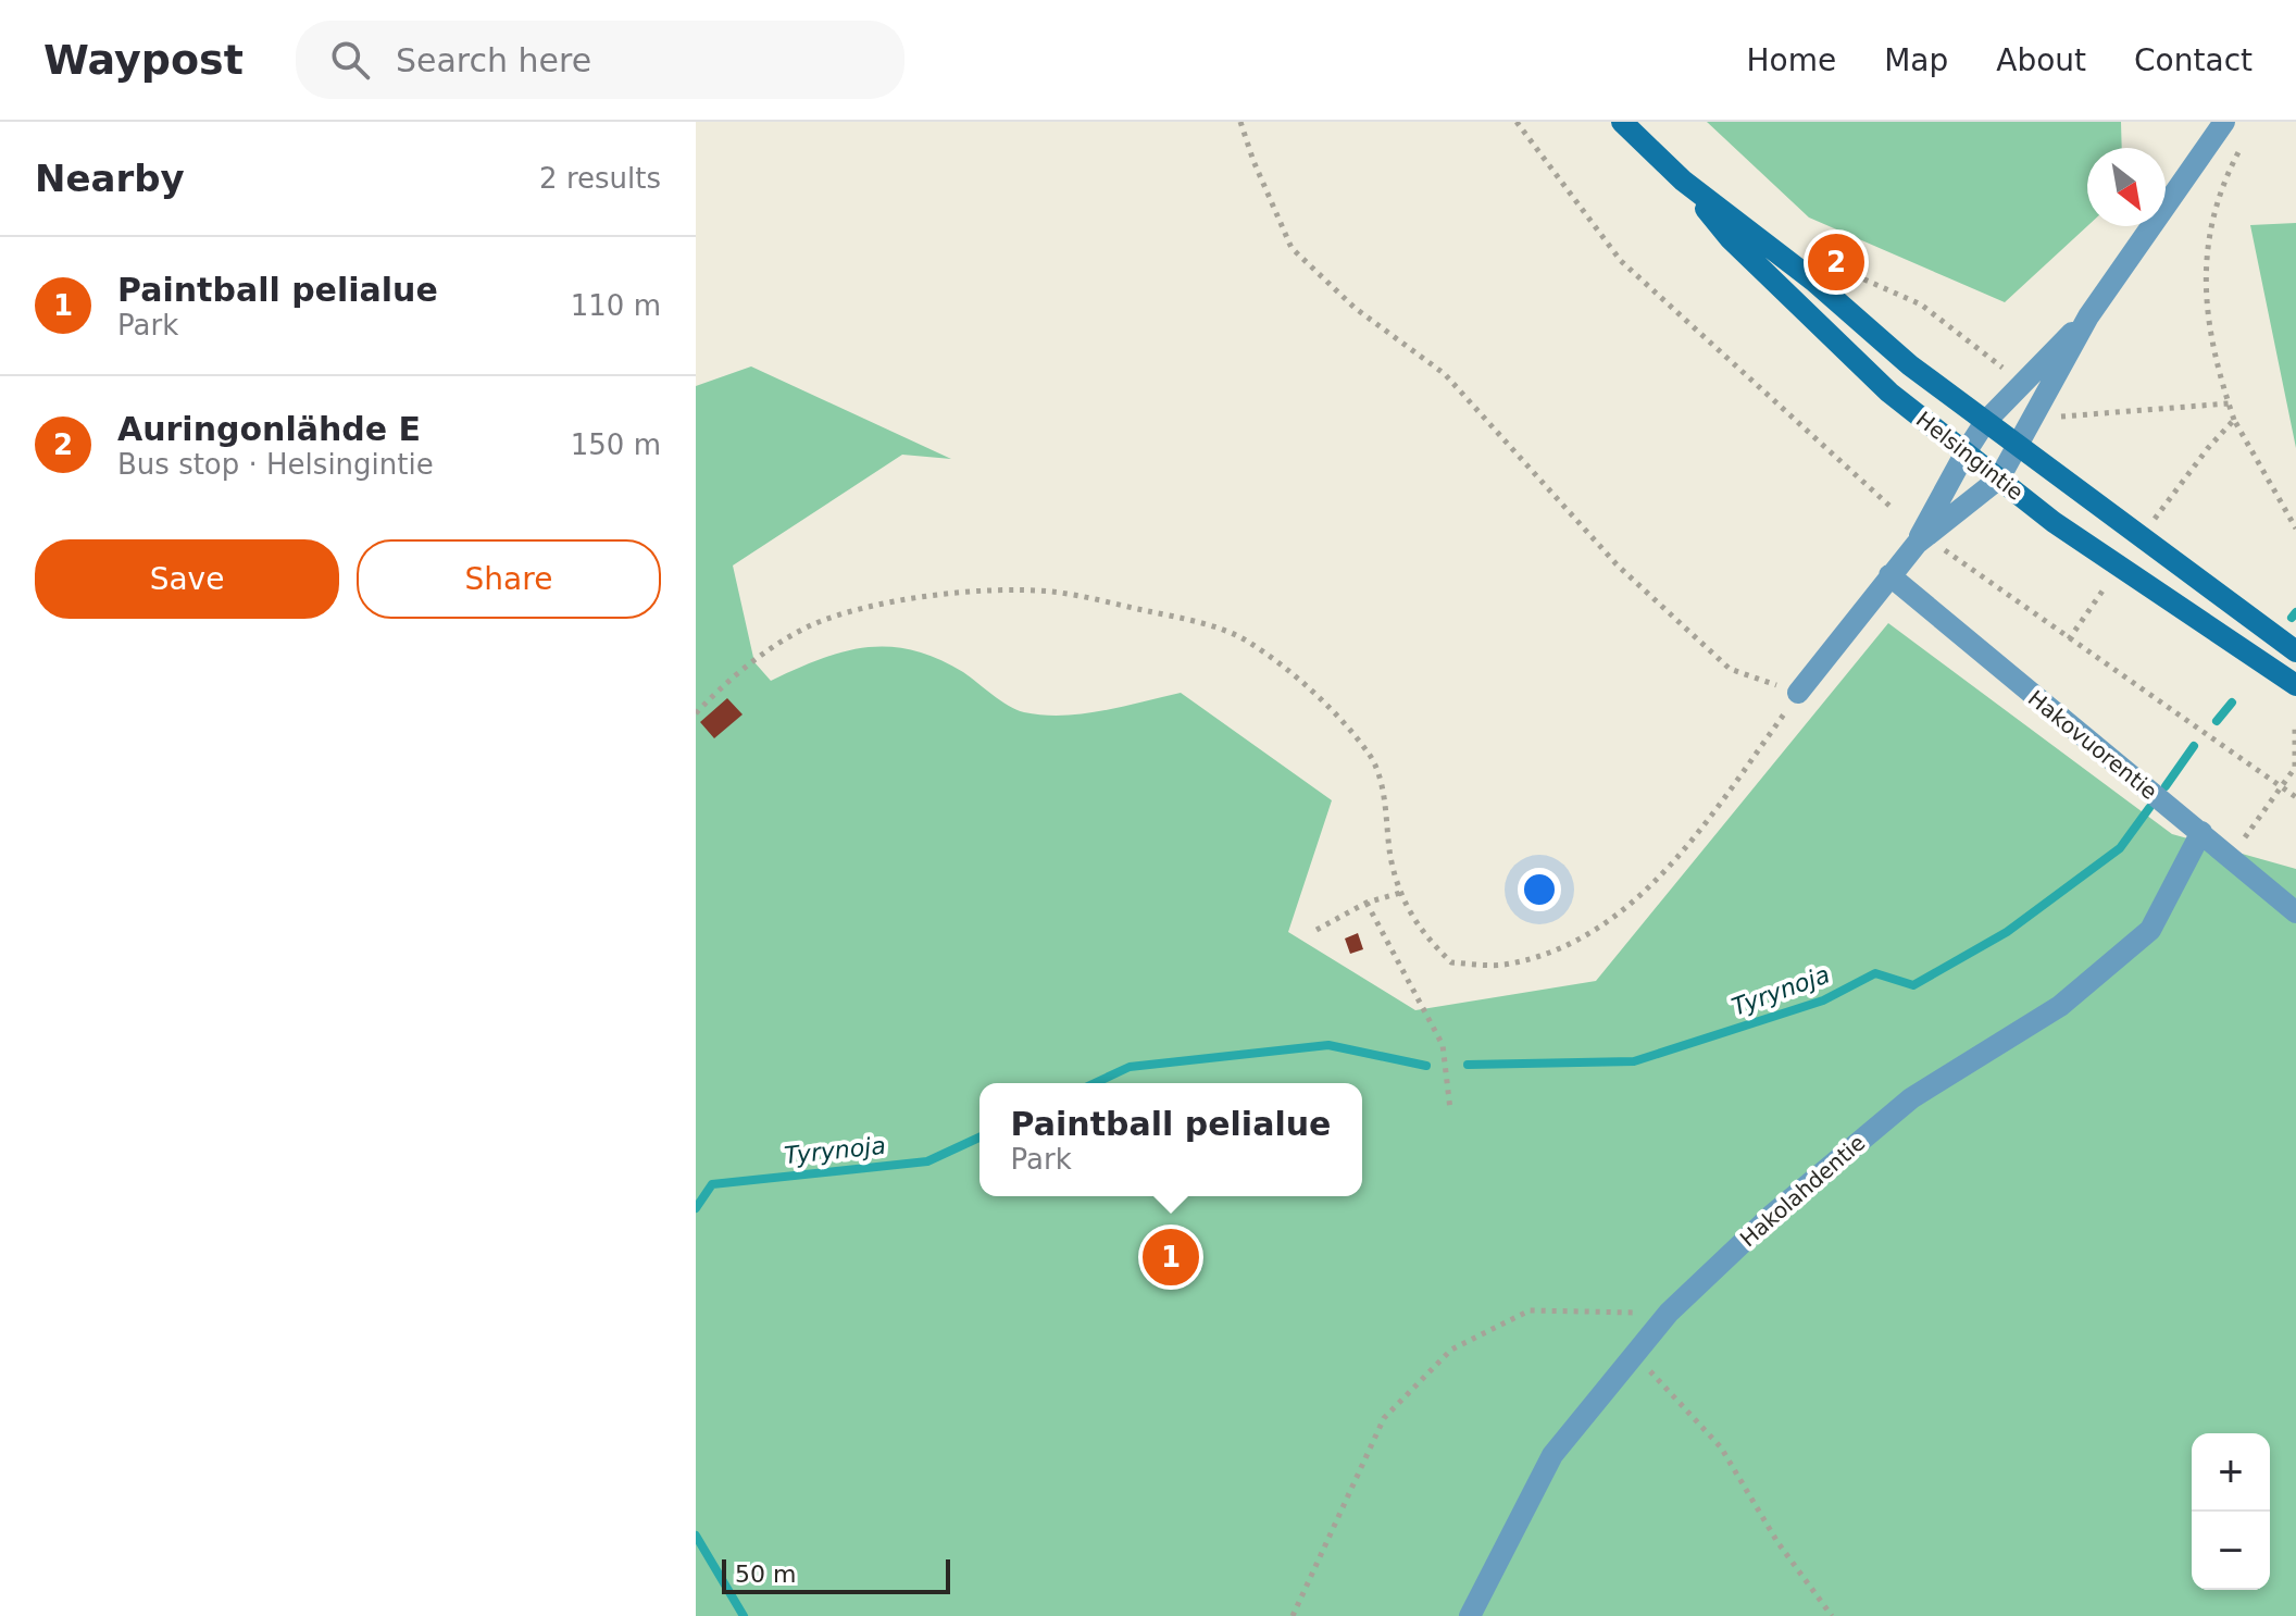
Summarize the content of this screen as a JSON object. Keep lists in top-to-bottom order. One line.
{"streets":{"main road":["Helsingintie"],"street":["Hakovuorentie","Hakolahdentie"]},"crossings":[["Hakovuorentie","Hakolahdentie"]],"water":["Tyrynoja"],"scale_bar":"50 m","north":"bottom right","page":{"header":"Waypost","search":"Search here","nav":["Home","Map","About","Contact"],"heading":["Nearby","2 results"],"pins":["2","1"],"list":[{"mark":"1","name":"Paintball pelialue","note":"Park","value":"110 m"},{"mark":"2","name":"Auringonlähde E","note":"Bus stop · Helsingintie","value":"150 m"}],"buttons":["Save","Share"],"popup":["Paintball pelialue","Park"],"map_buttons":["+","−"],"scale":"50 m"}}
